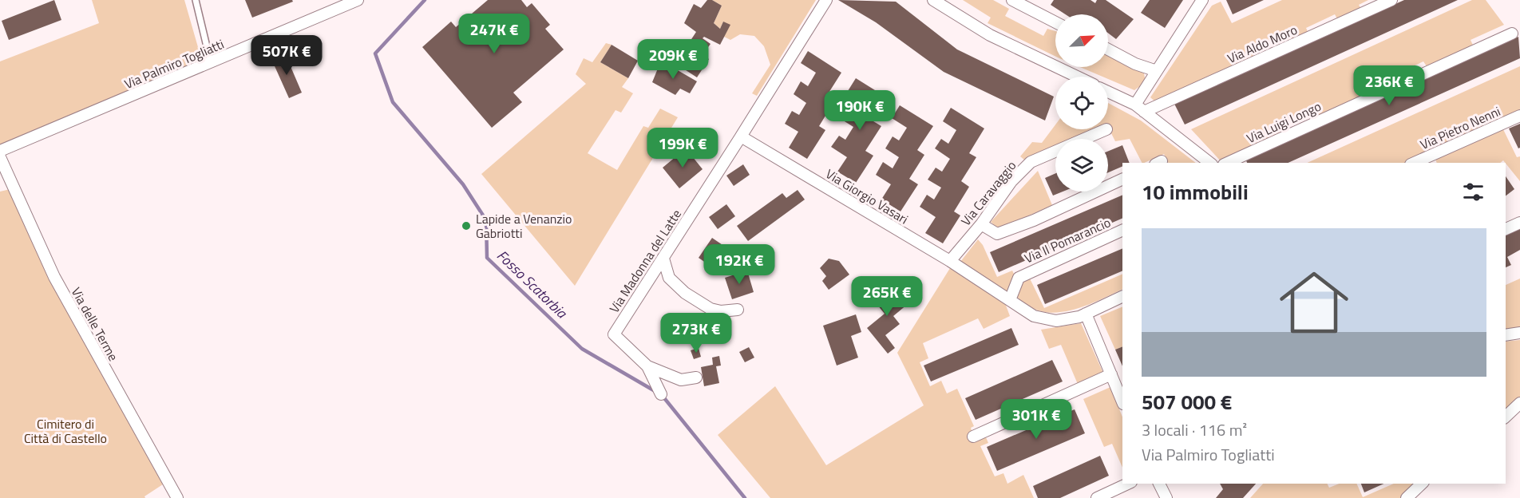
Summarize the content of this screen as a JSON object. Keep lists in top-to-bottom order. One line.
{"streets":{"street":["Via Aldo Moro","Via Palmiro Togliatti","Via Luigi Longo","Via Pietro Nenni","Via Caravaggio","Via Giorgio Vasari","Via Il Pomarancio","Via Madonna del Latte","Via delle Terme"]},"crossings":[["Via Caravaggio","Via Giorgio Vasari"],["Via Giorgio Vasari","Via Il Pomarancio"],["Via Giorgio Vasari","Via Madonna del Latte"]],"water":["Fosso Scatorbia"],"parks":["Cimitero di Città di Castello"],"places":["Lapide a Venanzio Gabriotti"],"north":"top right","page":{"price":["247K €","507K €","209K €","236K €","190K €","199K €","192K €","265K €","273K €","301K €"],"heading":"10 immobili","list":[{"name":"507 000 €","note":"3 locali · 116 m² · Via Palmiro Togliatti"}]}}
